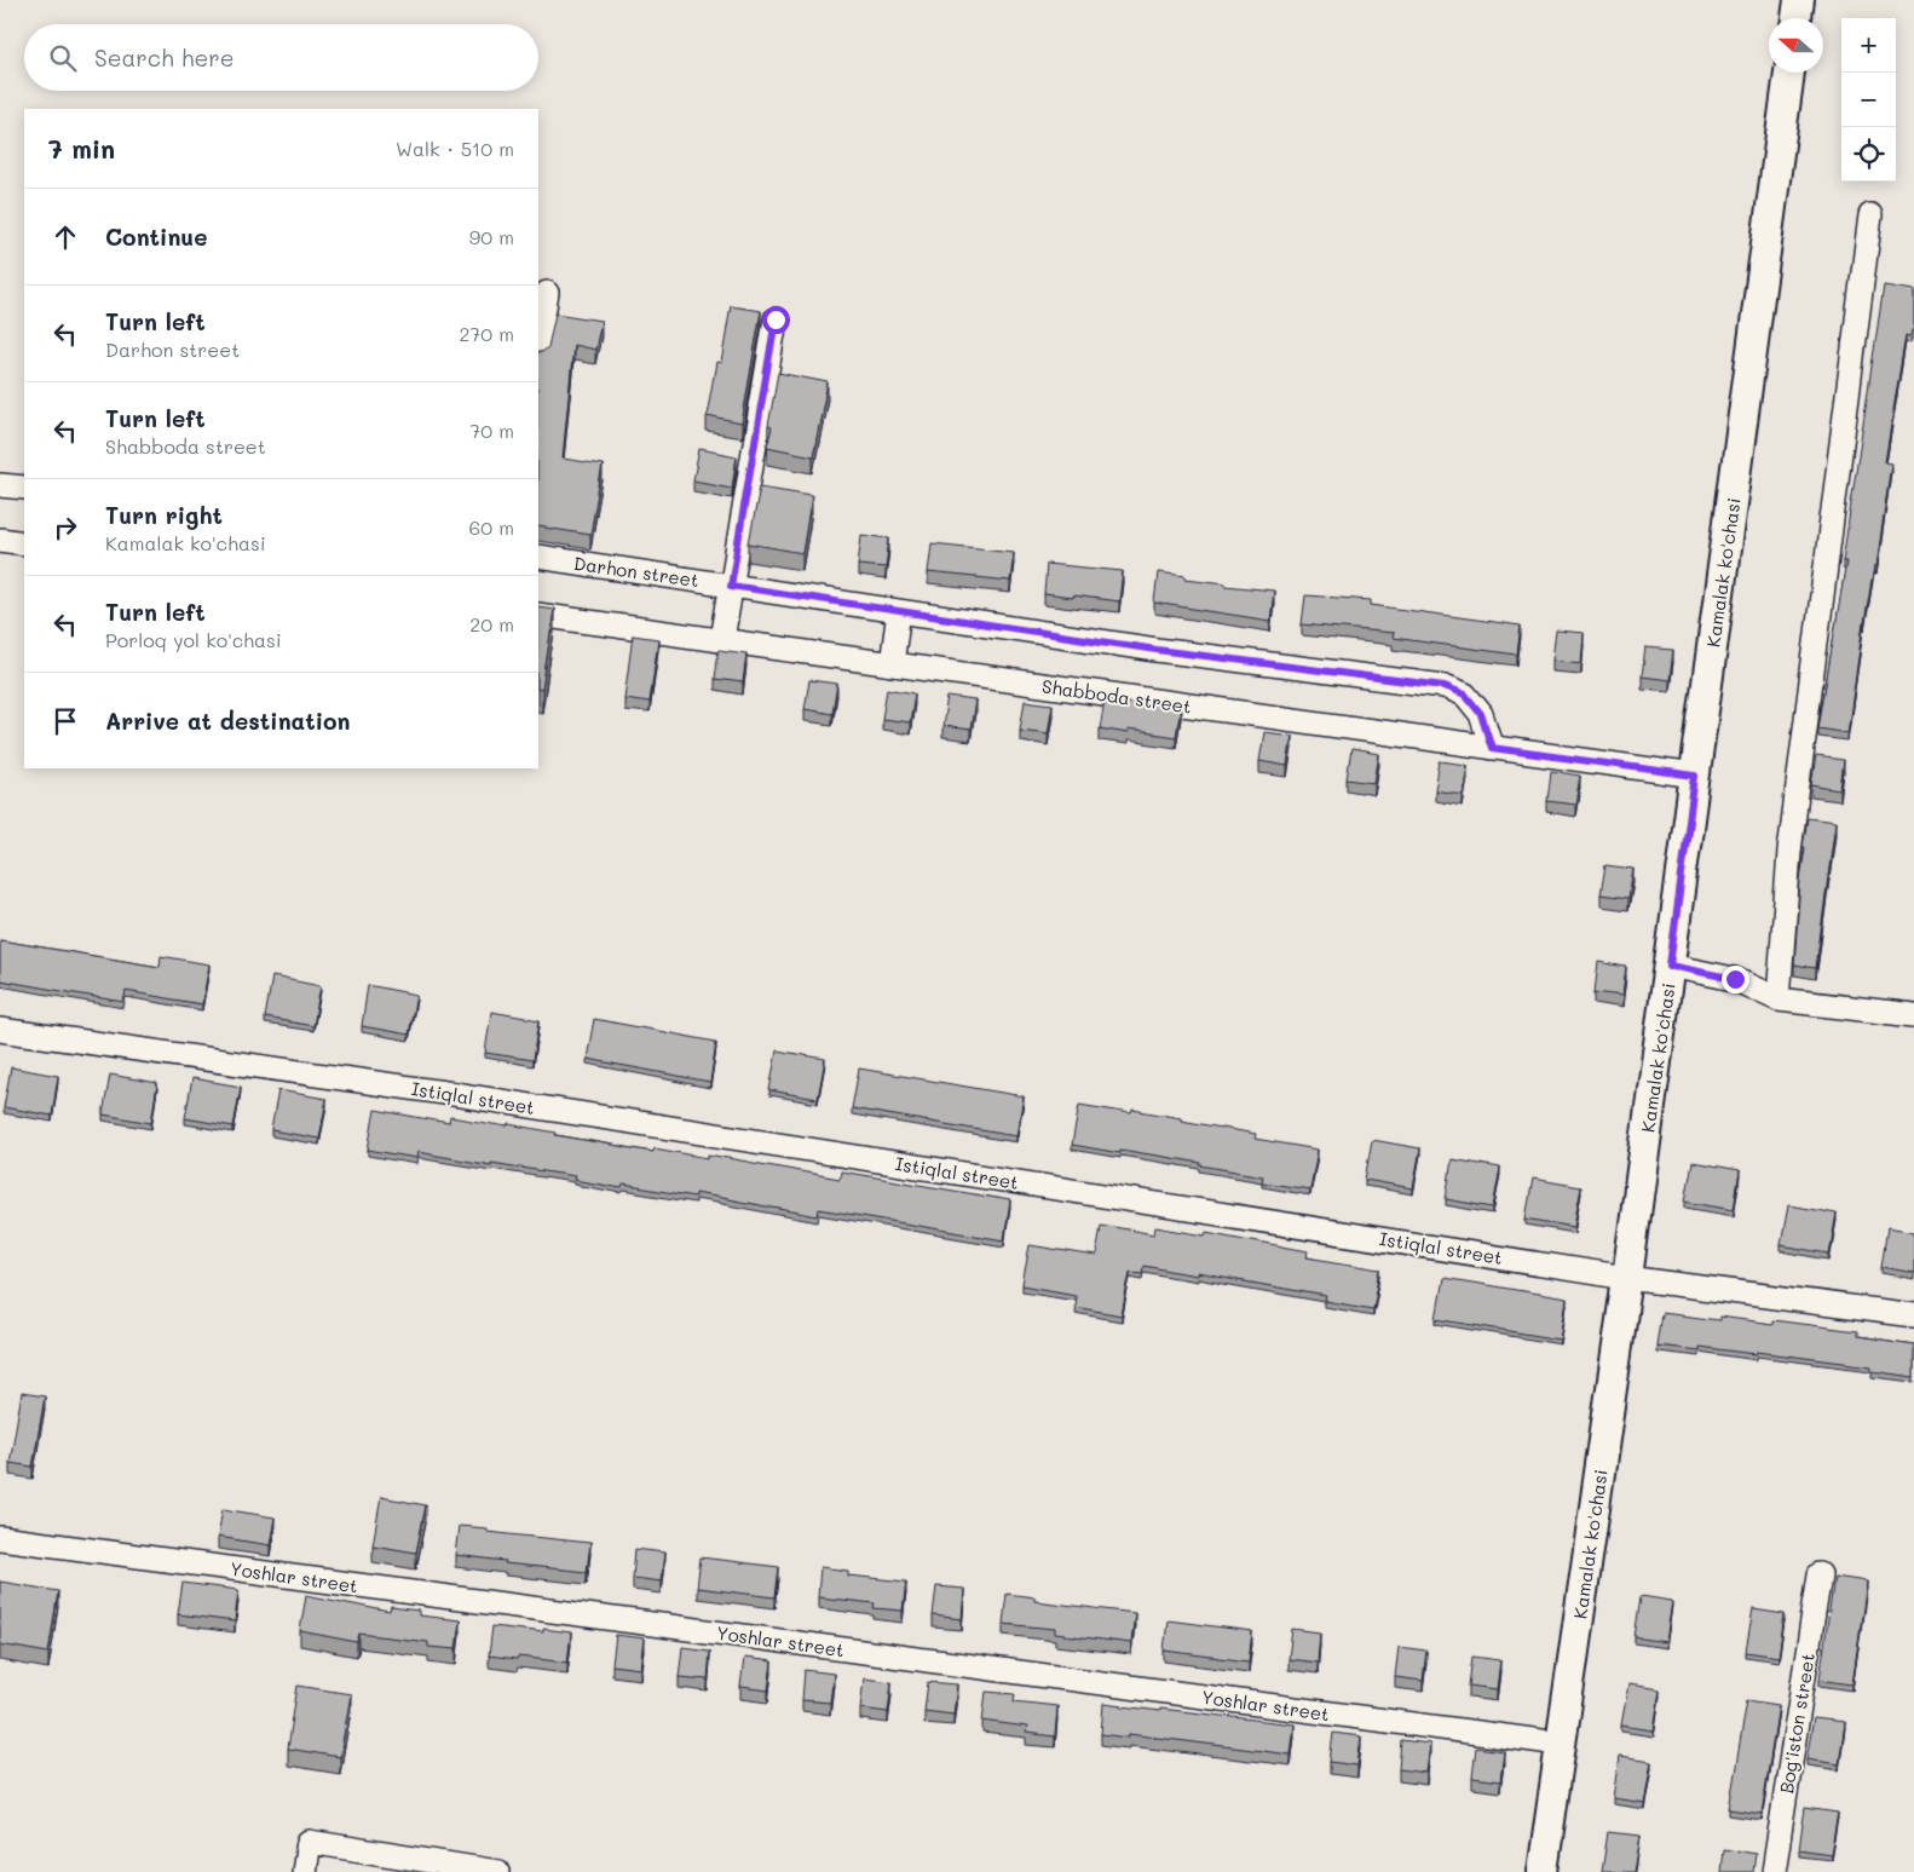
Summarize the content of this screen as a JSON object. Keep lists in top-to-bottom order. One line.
{"streets":{"main road":["Kamalak ko'chasi"],"street":["Darhon street","Shabboda street","Istiqlal street","Yoshlar street","Bog'iston street"]},"crossings":[["Darhon street","Shabboda street"],["Kamalak ko'chasi","Shabboda street"],["Kamalak ko'chasi","Istiqlal street"],["Kamalak ko'chasi","Yoshlar street"]],"north":"left","page":{"map_buttons":["+","−"],"search":"Search here","heading":["7 min","Walk · 510 m"],"list":[["Continue","90 m"],["Turn left","Darhon street","270 m"],["Turn left","Shabboda street","70 m"],["Turn right","Kamalak ko'chasi","60 m"],["Turn left","Porloq yol ko'chasi","20 m"],"Arrive at destination"]}}
